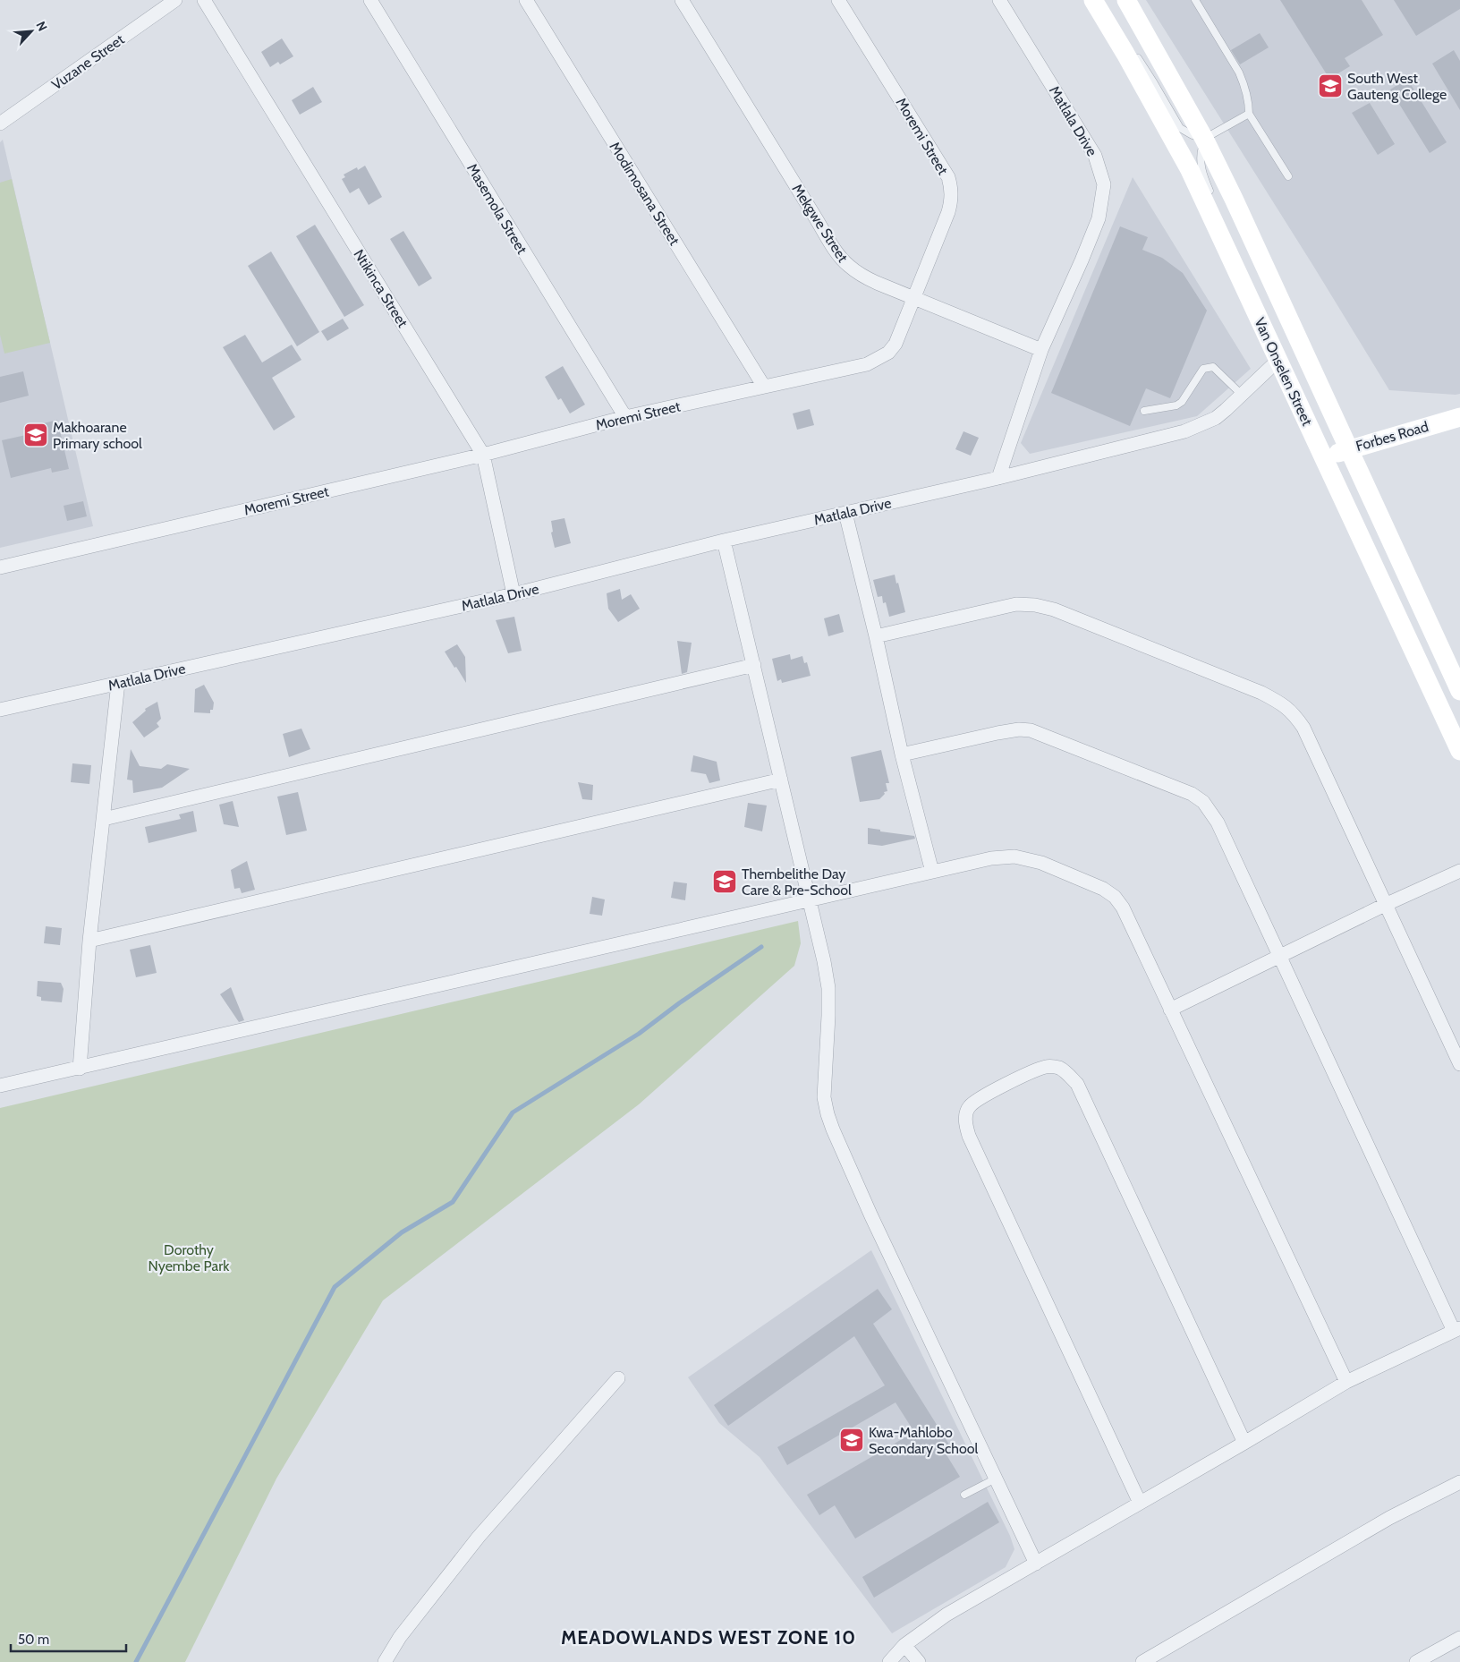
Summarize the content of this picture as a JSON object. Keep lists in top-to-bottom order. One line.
{"streets":{"main road":["Van Onselen Street","Forbes Road"],"street":["Vuzane Street","Matlala Drive","Moremi Street","Modimosana Street","Masemola Street","Mekgwe Street","Ntikinca Street"]},"crossings":[["Matlala Drive","Mekgwe Street"],["Matlala Drive","Ntikinca Street"],["Matlala Drive","Van Onselen Street"],["Moremi Street","Modimosana Street"],["Moremi Street","Masemola Street"],["Moremi Street","Mekgwe Street"],["Moremi Street","Ntikinca Street"],["Van Onselen Street","Forbes Road"]],"districts":["MEADOWLANDS WEST ZONE 10"],"parks":["Dorothy Nyembe Park"],"places":{"school or university":["South West Gauteng College","Makhoarane Primary school","Thembelithe Day Care & Pre-School","Kwa-Mahlobo Secondary School"]},"scale_bar":"50 m","north":"top right"}
